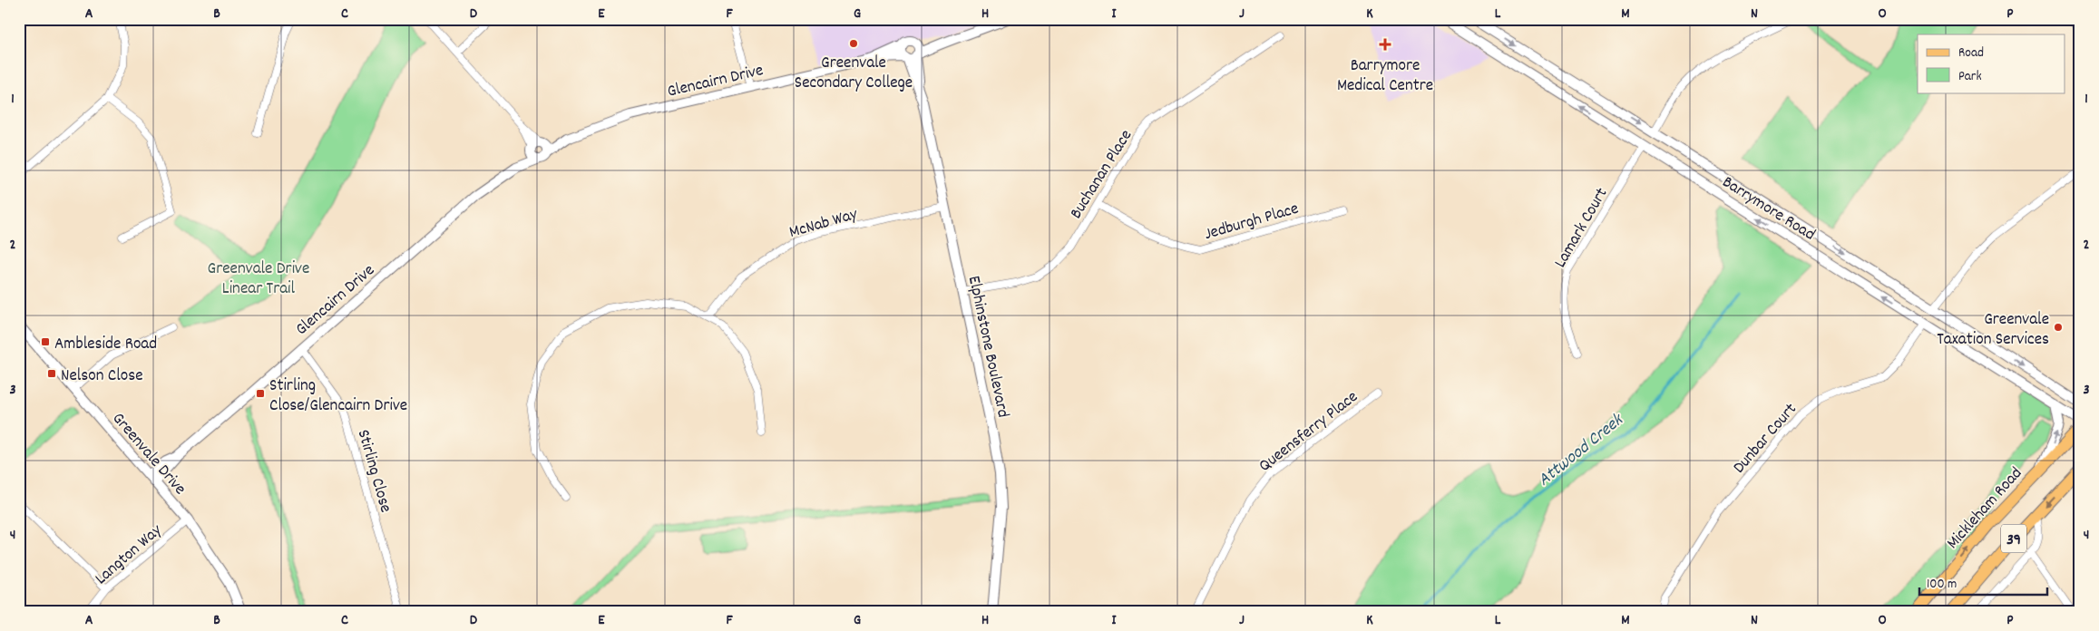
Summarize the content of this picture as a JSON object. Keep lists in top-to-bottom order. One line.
{"streets":{"main road":["Mickleham Road","39"],"street":["Glencairn Drive","Buchanan Place","Barrymore Road","Jedburgh Place","McNab Way","Lamark Court","Elphinstone Boulevard","Queensferry Place","Dunbar Court","Greenvale Drive","Stirling Close","Langton Way"]},"crossings":[["Glencairn Drive","Elphinstone Boulevard"],["Glencairn Drive","Greenvale Drive"],["Glencairn Drive","Stirling Close"],["Buchanan Place","Jedburgh Place"],["Buchanan Place","Elphinstone Boulevard"],["Barrymore Road","Lamark Court"],["Barrymore Road","Dunbar Court"],["McNab Way","Elphinstone Boulevard"],["Greenvale Drive","Langton Way"]],"water":["Attwood Creek"],"parks":["Greenvale Drive Linear Trail"],"places":{"other":["Greenvale Secondary College","Greenvale Taxation Services"],"health":["Barrymore Medical Centre"],"transit":["Ambleside Road","Nelson Close","Stirling Close/Glencairn Drive"]},"legend":["Road","Park"],"scale_bar":"100 m","grid":{"columns":["A","B","C","D","E","F","G","H","I","J","K","L","M","N","O","P"],"rows":["1","2","3","4"]}}
